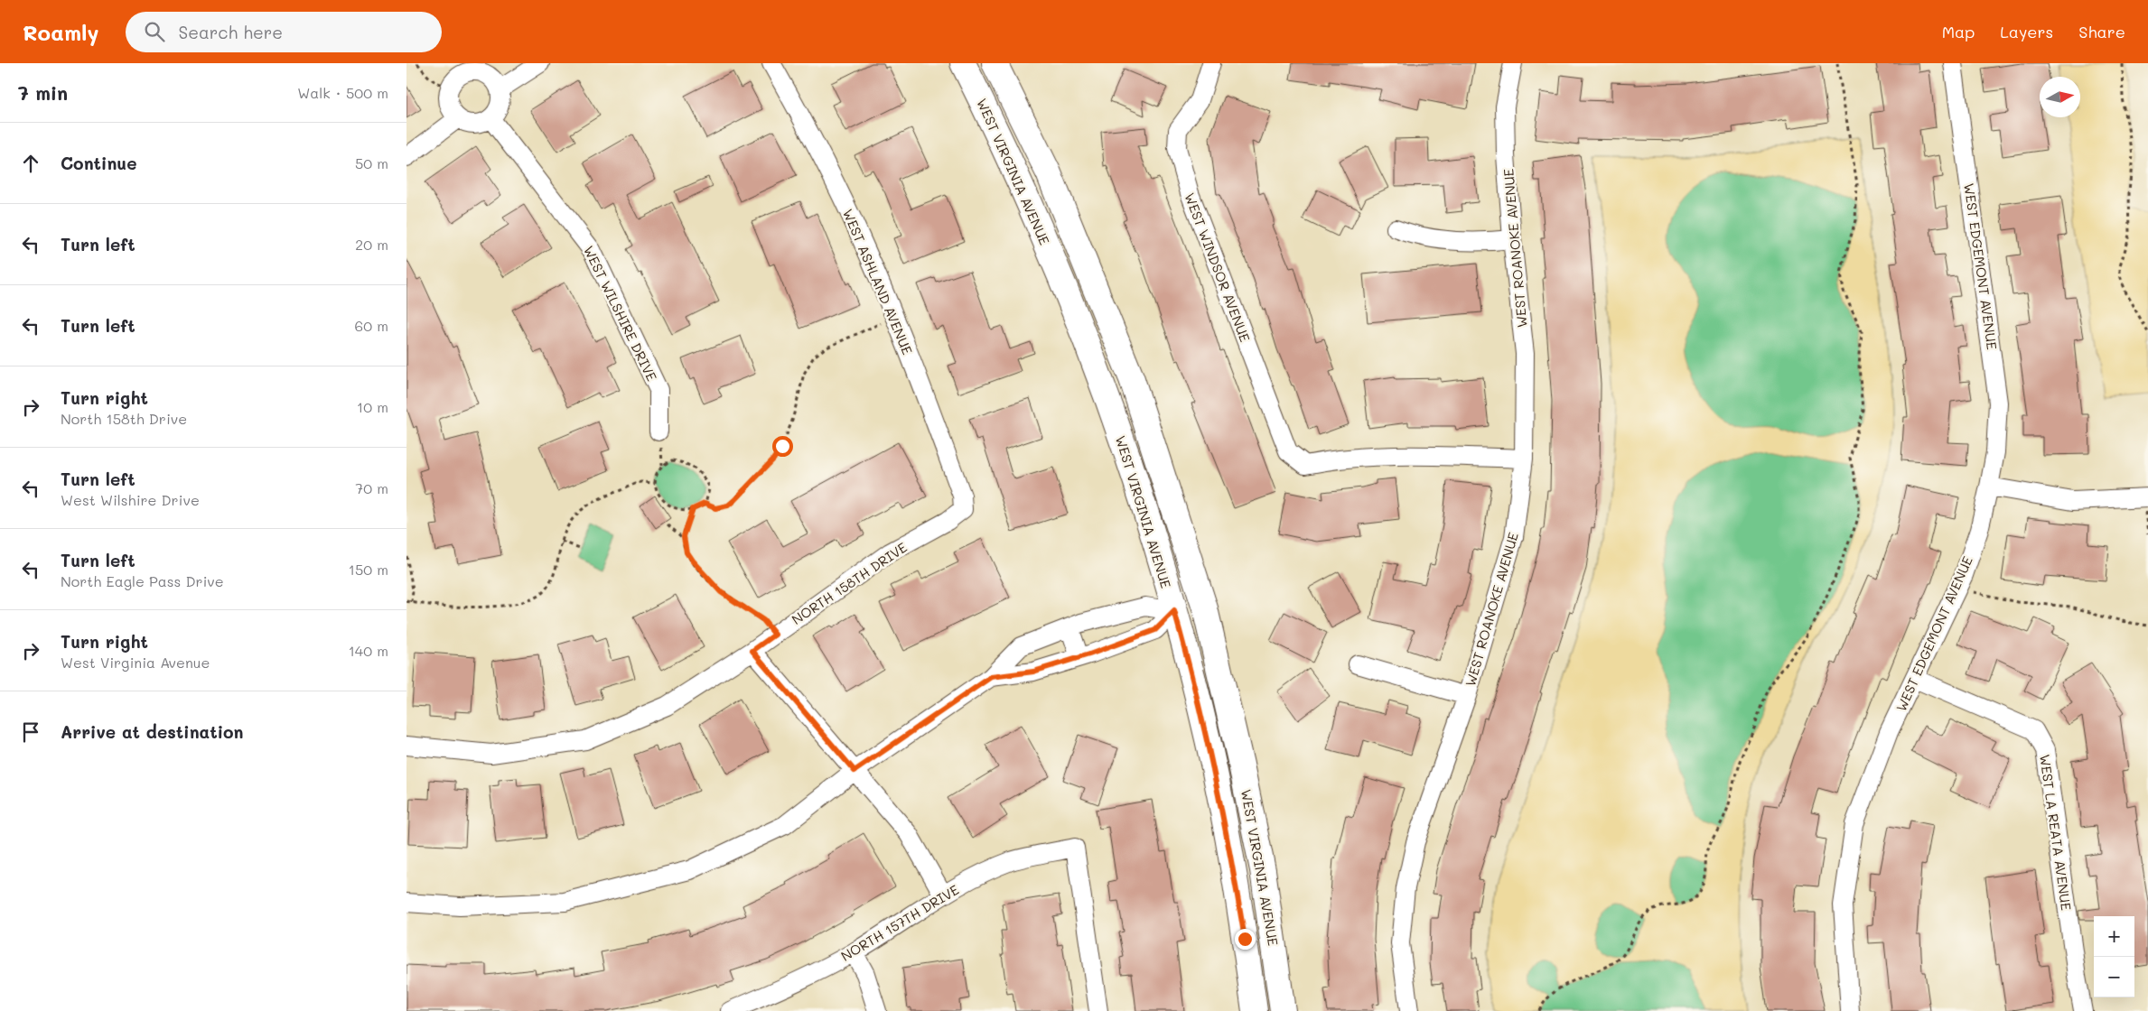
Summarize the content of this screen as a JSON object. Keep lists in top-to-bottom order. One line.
{"streets":{"main road":["WEST VIRGINIA AVENUE"],"street":["WEST ROANOKE AVENUE","WEST EDGEMONT AVENUE","WEST WINDSOR AVENUE","WEST ASHLAND AVENUE","WEST WILSHIRE DRIVE","NORTH 158TH DRIVE","WEST LA REATA AVENUE","NORTH 157TH DRIVE"]},"crossings":[["WEST ROANOKE AVENUE","WEST WINDSOR AVENUE"],["WEST EDGEMONT AVENUE","WEST LA REATA AVENUE"],["WEST ASHLAND AVENUE","NORTH 158TH DRIVE"]],"north":"right","page":{"header":"Roamly","search":"Search here","nav":["Map","Layers","Share"],"heading":["7 min","Walk · 500 m"],"list":[["Continue","50 m"],["Turn left","20 m"],["Turn left","60 m"],["Turn right","North 158th Drive","10 m"],["Turn left","West Wilshire Drive","70 m"],["Turn left","North Eagle Pass Drive","150 m"],["Turn right","West Virginia Avenue","140 m"],"Arrive at destination"],"map_buttons":["+","−"]}}
